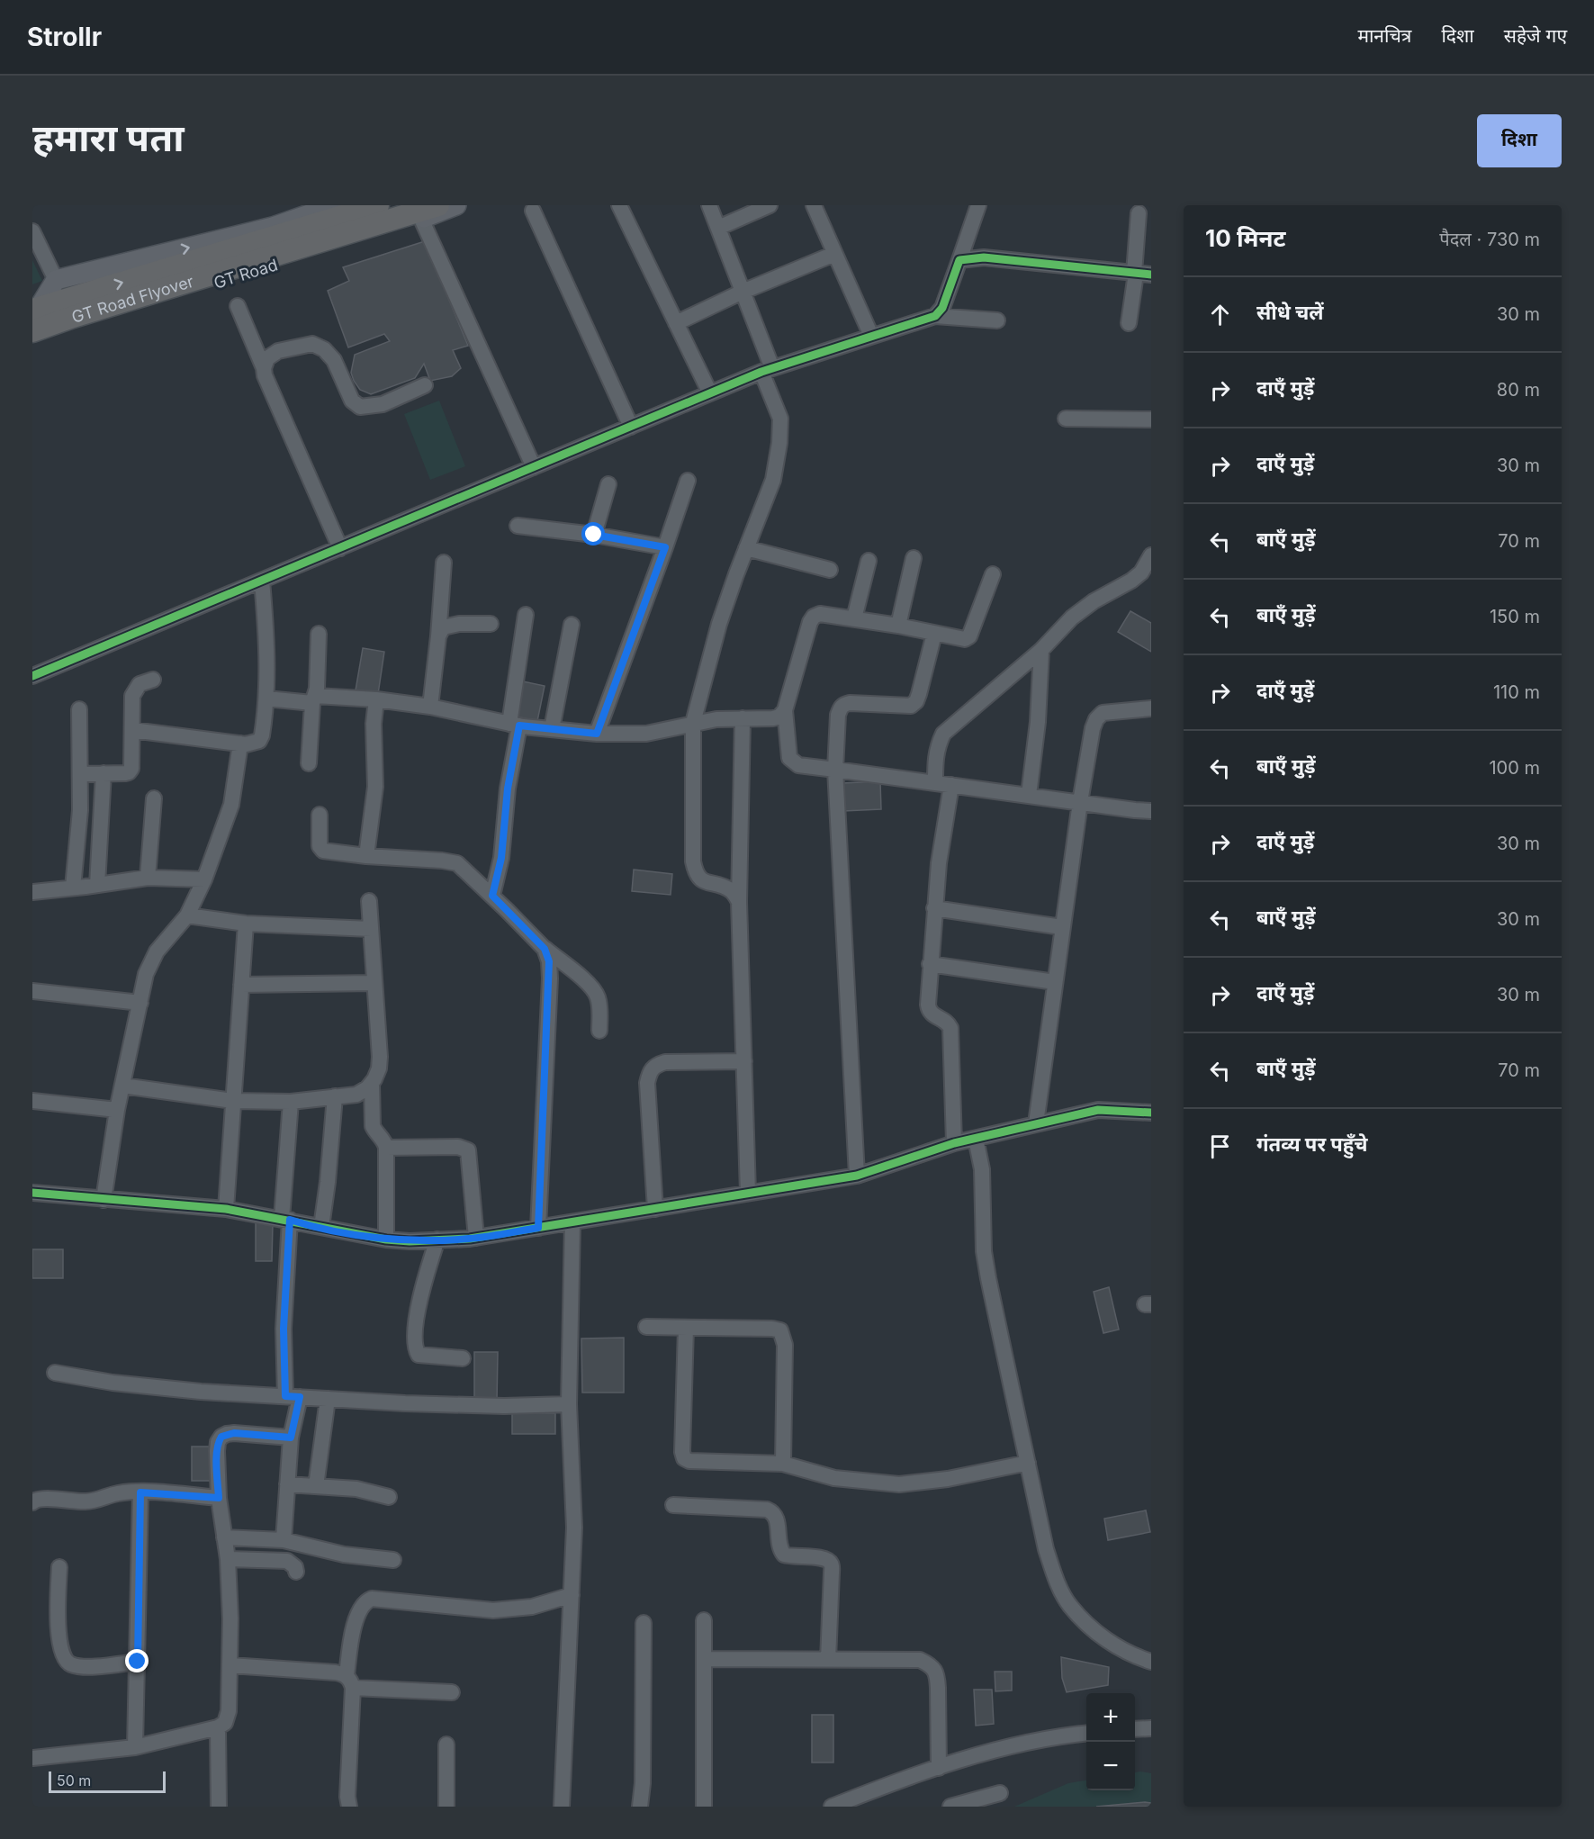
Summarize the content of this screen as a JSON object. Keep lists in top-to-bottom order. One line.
{"streets":{"highway":["GT Road Flyover"],"main road":["GT Road"]},"crossings":[["GT Road","GT Road Flyover"]],"scale_bar":"50 m","page":{"header":"Strollr","nav":["मानचित्र","दिशा","सहेजे गए"],"title":"हमारा पता","buttons":"दिशा","heading":["10 मिनट","पैदल · 730 m"],"list":[["सीधे चलें","30 m"],["दाएँ मुड़ें","80 m"],["दाएँ मुड़ें","30 m"],["बाएँ मुड़ें","70 m"],["बाएँ मुड़ें","150 m"],["दाएँ मुड़ें","110 m"],["बाएँ मुड़ें","100 m"],["दाएँ मुड़ें","30 m"],["बाएँ मुड़ें","30 m"],["दाएँ मुड़ें","30 m"],["बाएँ मुड़ें","70 m"],"गंतव्य पर पहुँचे"],"map_buttons":["+","−"],"scale":"50 m"}}
